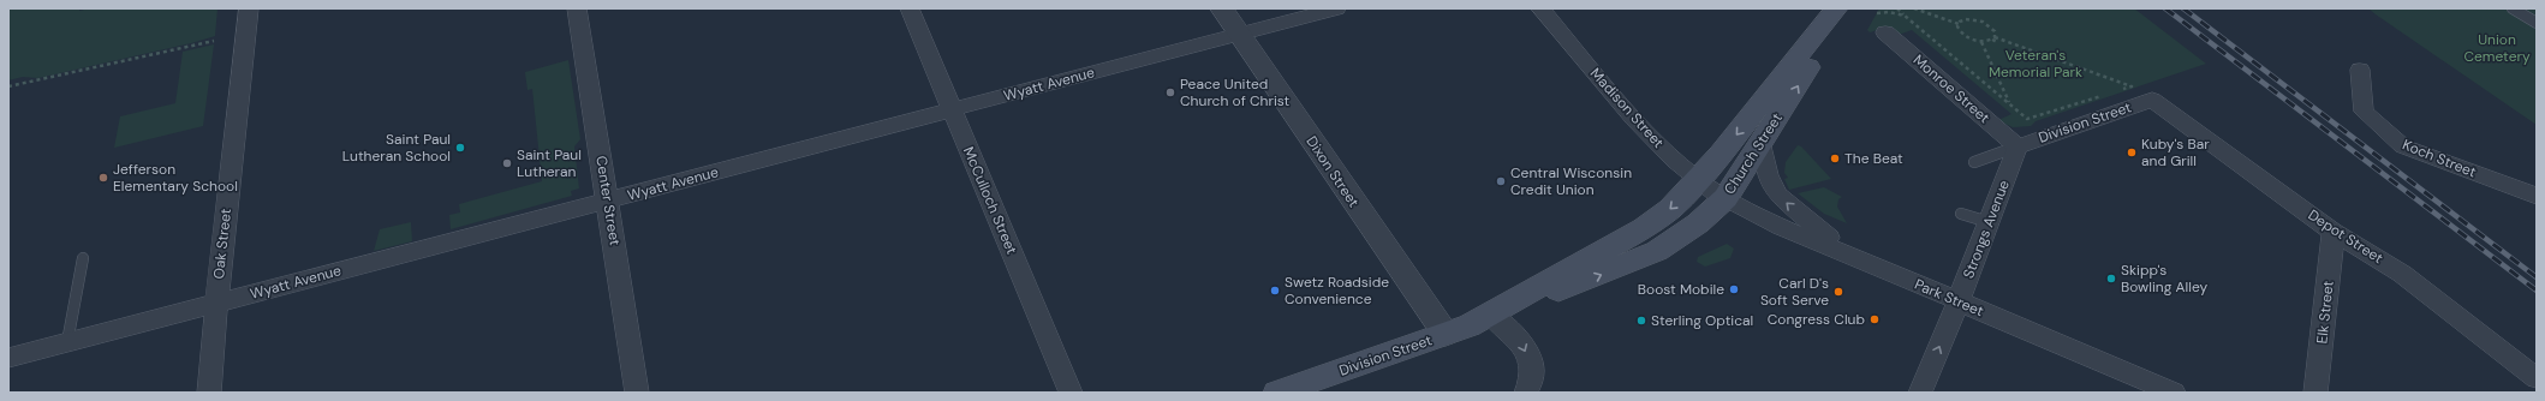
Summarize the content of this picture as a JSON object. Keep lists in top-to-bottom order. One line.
{"streets":{"main road":["Division Street","Church Street"],"street":["Wyatt Avenue","Monroe Street","Madison Street","Koch Street","Dixon Street","Center Street","McCulloch Street","Strongs Avenue","Depot Street","Oak Street","Park Street","Elk Street"]},"crossings":[["Wyatt Avenue","Dixon Street"],["Wyatt Avenue","Center Street"],["Wyatt Avenue","McCulloch Street"],["Wyatt Avenue","Oak Street"],["Monroe Street","Division Street"],["Monroe Street","Strongs Avenue"],["Madison Street","Church Street"],["Madison Street","Park Street"],["Division Street","Church Street"],["Division Street","Dixon Street"],["Division Street","Strongs Avenue"],["Division Street","Depot Street"],["Church Street","Park Street"],["Strongs Avenue","Park Street"],["Depot Street","Elk Street"]],"one_way":["Strongs Avenue"],"parks":["Union Cemetery","Veteran's Memorial Park"],"places":["Peace United Church of Christ","Saint Paul Lutheran School","Kuby's Bar and Grill","The Beat","Saint Paul Lutheran","Jefferson Elementary School","Central Wisconsin Credit Union","Skipp's Bowling Alley","Boost Mobile","Swetz Roadside Convenience","Carl D's Soft Serve","Congress Club","Sterling Optical"]}
